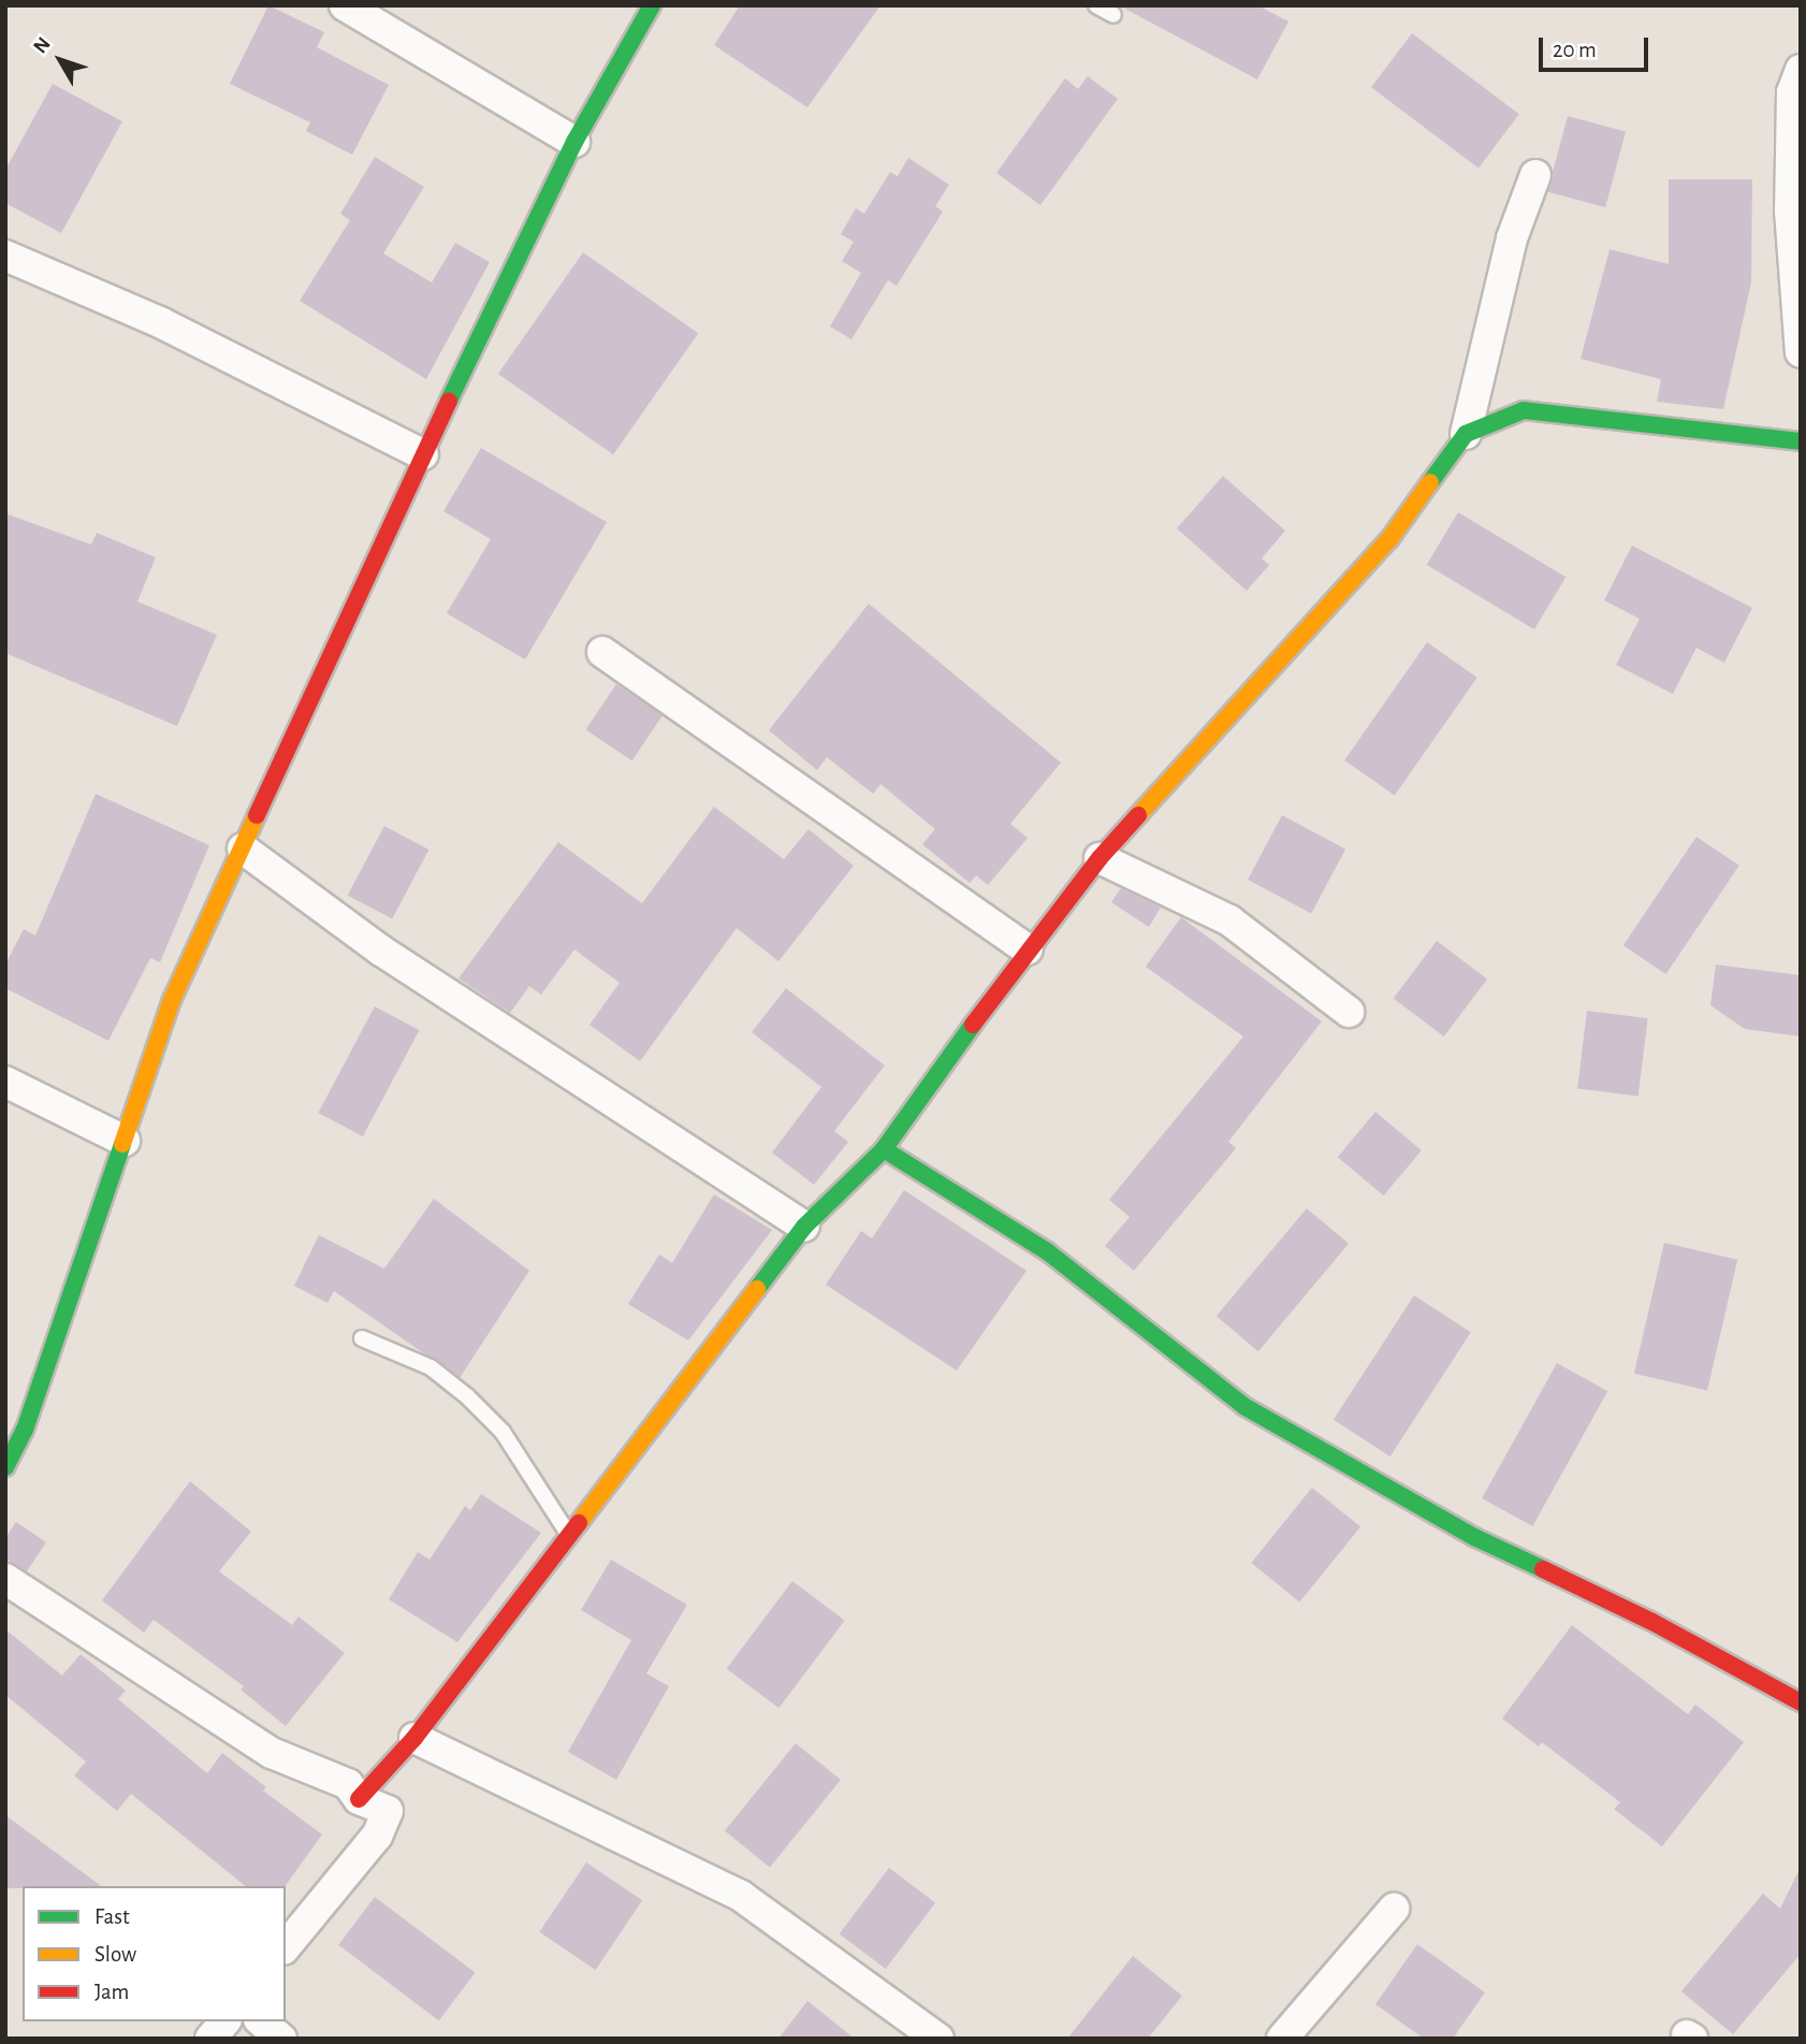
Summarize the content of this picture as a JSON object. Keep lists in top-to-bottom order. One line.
{"legend":["Fast","Slow","Jam"],"scale_bar":"20 m","north":"top left"}
